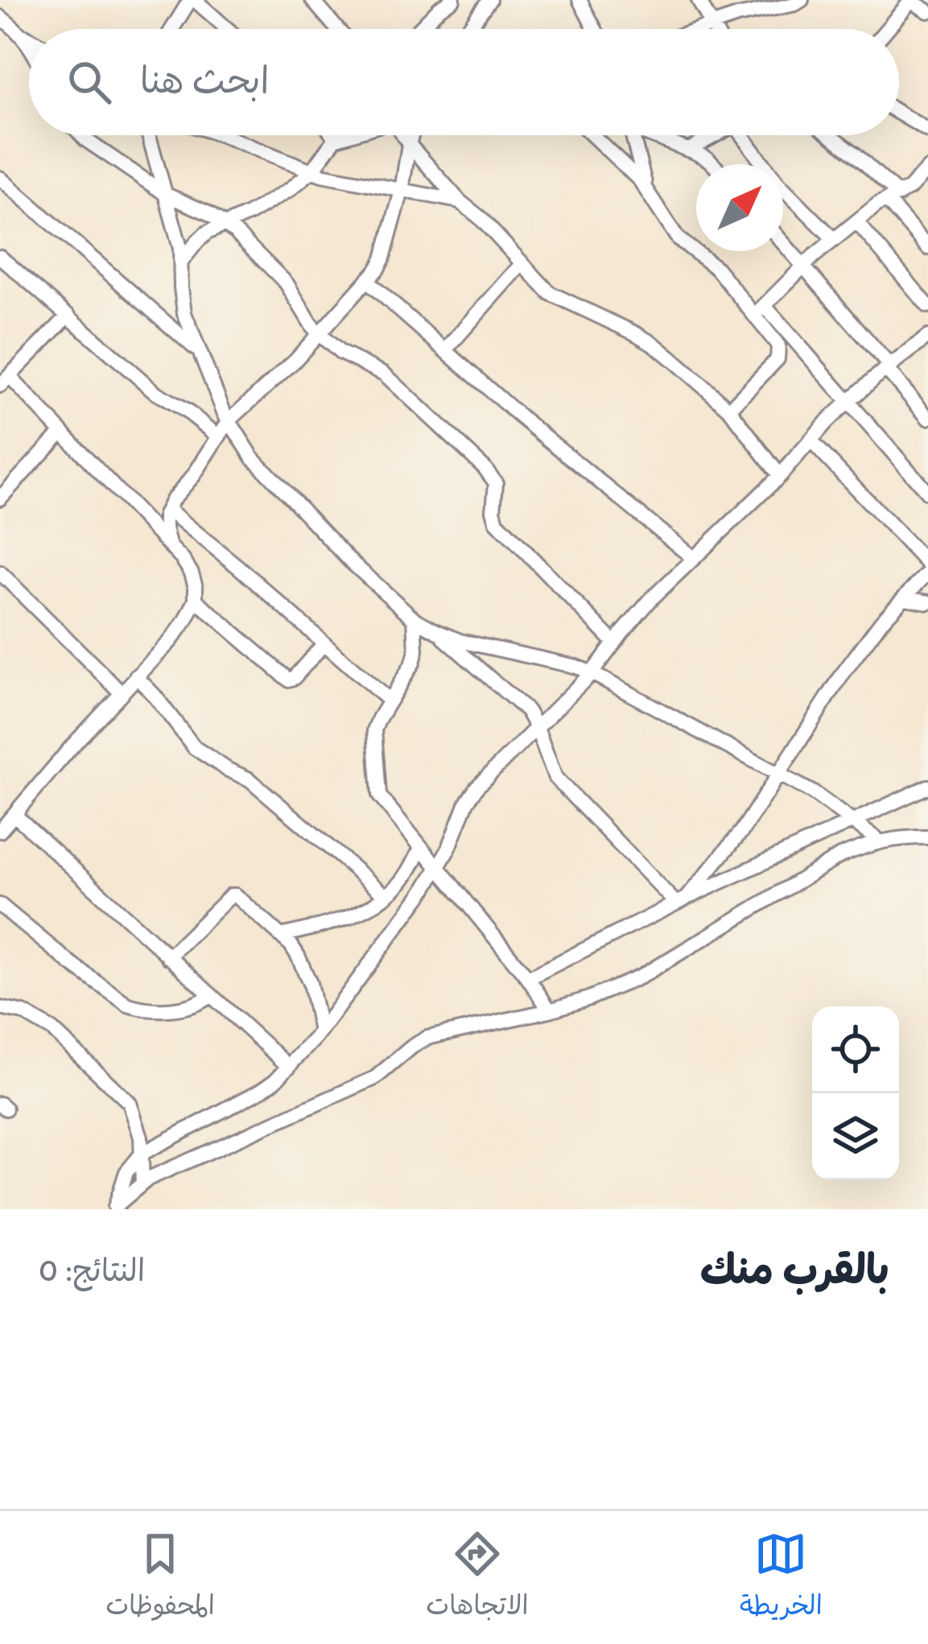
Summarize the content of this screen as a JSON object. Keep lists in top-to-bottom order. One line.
{"north":"top right","page":{"search":"ابحث هنا","heading":["بالقرب منك","النتائج: 0"],"nav":["الخريطة","الاتجاهات","المحفوظات"]}}
